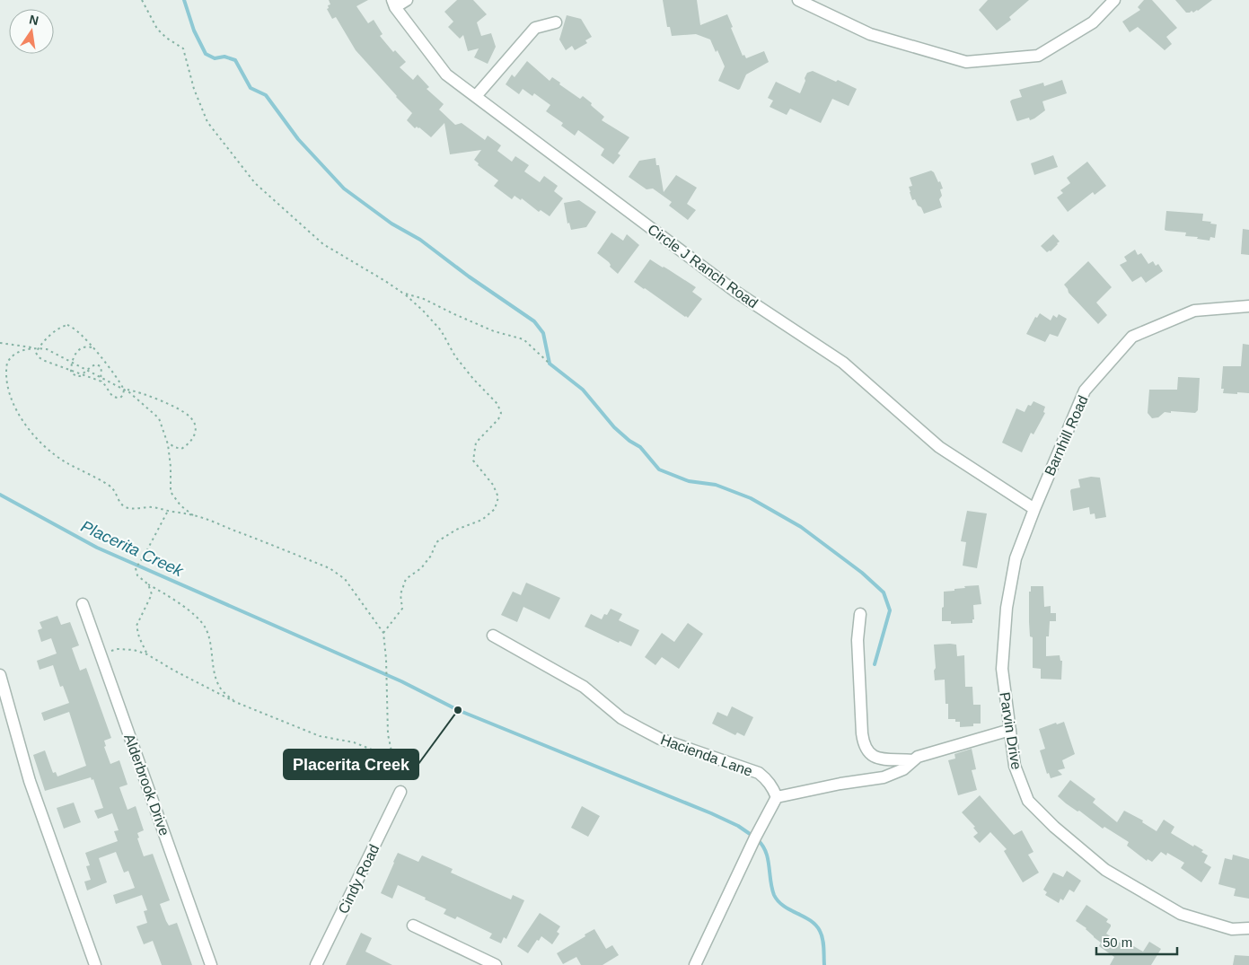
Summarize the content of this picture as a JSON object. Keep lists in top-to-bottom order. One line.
{"streets":{"street":["Circle J Ranch Road","Barnhill Road","Parvin Drive","Hacienda Lane","Alderbrook Drive","Cindy Road"]},"crossings":[["Circle J Ranch Road","Barnhill Road"],["Circle J Ranch Road","Parvin Drive"],["Barnhill Road","Parvin Drive"]],"water":["Placerita Creek"],"places":["Placerita Creek"],"scale_bar":"50 m","north":"top"}
